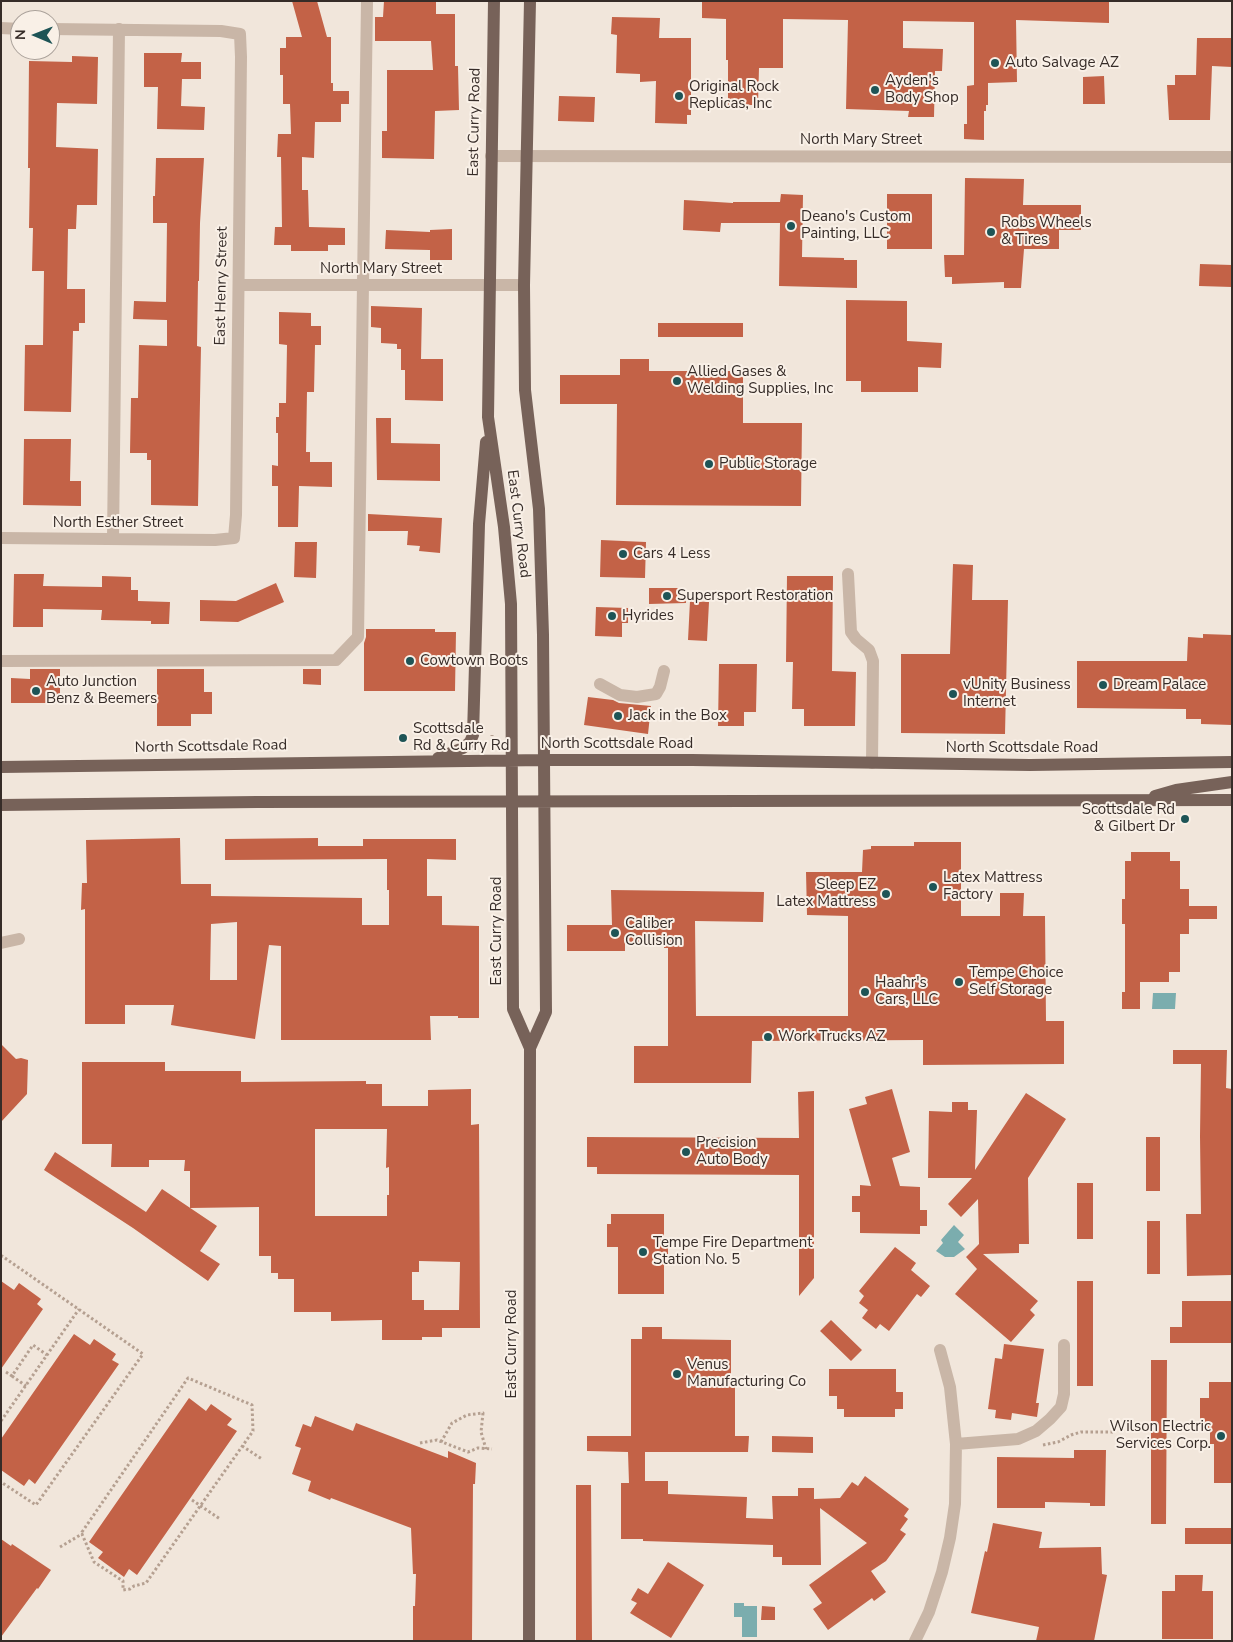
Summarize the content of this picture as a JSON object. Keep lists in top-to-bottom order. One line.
{"streets":{"main road":["East Curry Road","North Scottsdale Road"],"street":["North Mary Street","East Henry Street","North Esther Street"]},"crossings":[["East Curry Road","North Mary Street"],["East Curry Road","North Scottsdale Road"],["North Mary Street","East Henry Street"],["East Henry Street","North Esther Street"]],"places":["Auto Salvage AZ","Ayden's Body Shop","Original Rock Replicas, Inc","Deano's Custom Painting, LLC","Robs Wheels & Tires","Allied Gases & Welding Supplies, Inc","Public Storage","Cars 4 Less","Supersport Restoration","Hyrides","Cowtown Boots","Dream Palace","Auto Junction Benz & Beemers","vUnity Business Internet","Jack in the Box","Scottsdale Rd & Curry Rd","Scottsdale Rd & Gilbert Dr","Latex Mattress Factory","Sleep EZ Latex Mattress","Caliber Collision","Tempe Choice Self Storage","Haahr's Cars, LLC","Work Trucks AZ","Precision Auto Body","Tempe Fire Department Station No. 5","Venus Manufacturing Co","Wilson Electric Services Corp."],"north":"left"}
